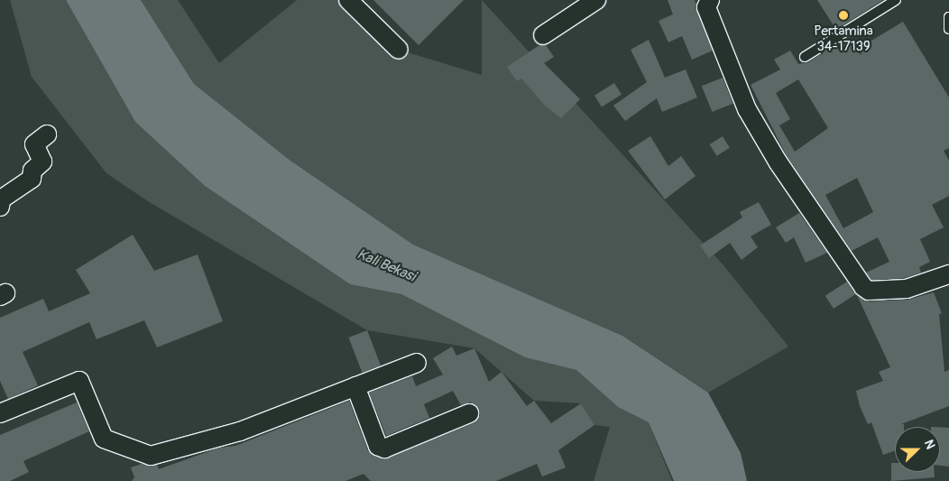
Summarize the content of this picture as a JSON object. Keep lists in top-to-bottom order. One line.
{"water":["Kali Bekasi"],"places":["Pertamina 34-17139"],"north":"right"}
